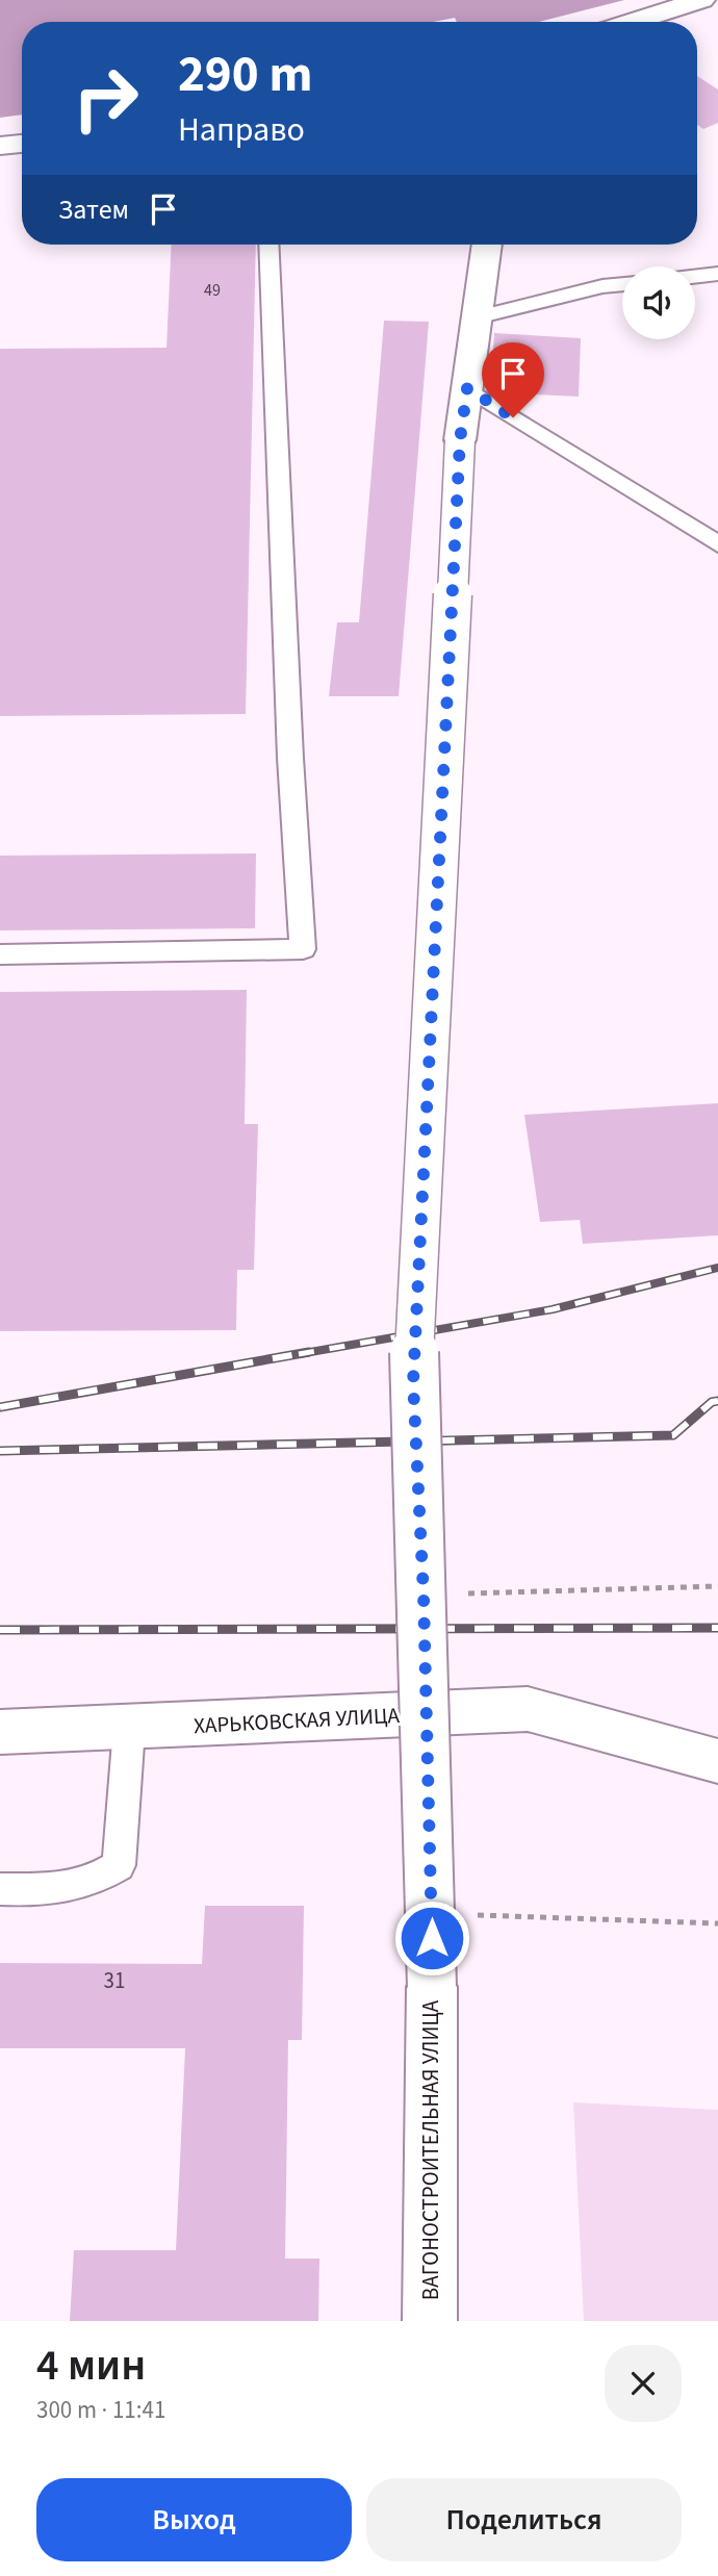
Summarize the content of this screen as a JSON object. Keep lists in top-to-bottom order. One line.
{"streets":{"main road":["ХАРЬКОВСКАЯ УЛИЦА","ВАГОНОСТРОИТЕЛЬНАЯ УЛИЦА"]},"house_numbers":["49","31"],"page":{"turn":["290 m","Направо"],"then":"Затем","heading":["4 мин","300 m · 11:41"],"buttons":["Выход","Поделиться"]}}
